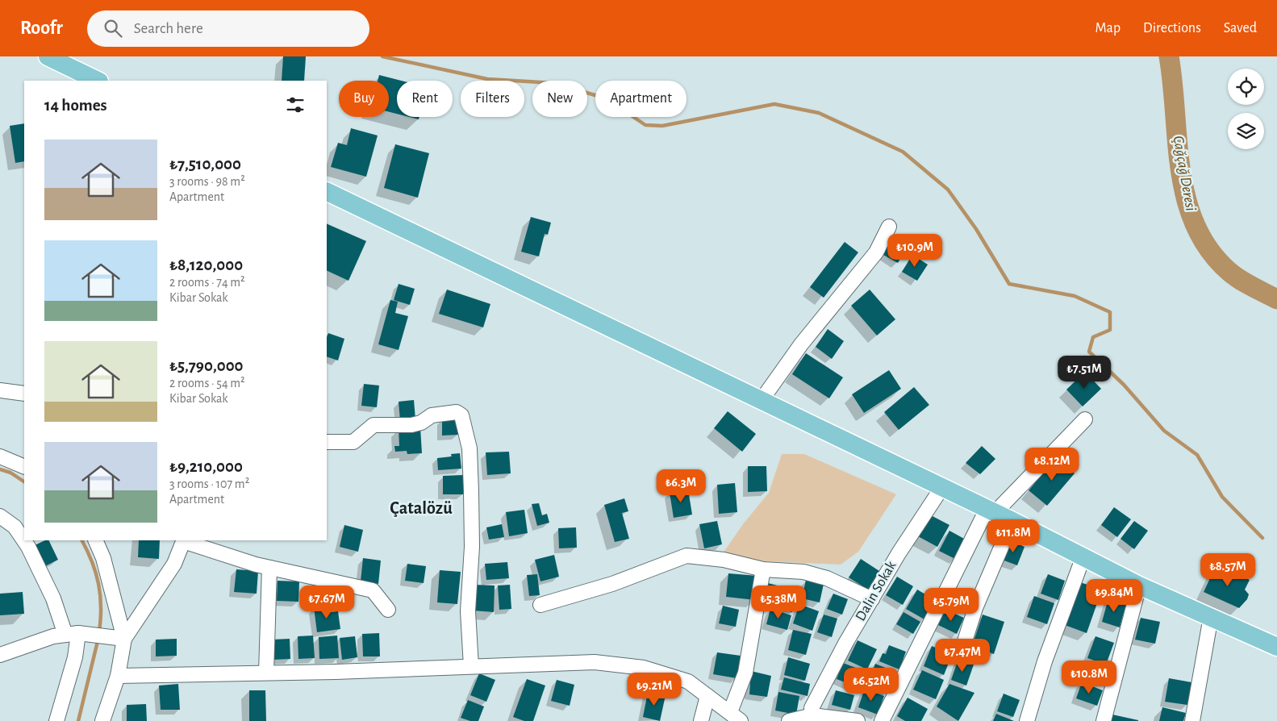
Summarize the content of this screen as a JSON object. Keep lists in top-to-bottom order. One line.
{"streets":{"street":["Dalin Sokak"]},"districts":["Çatalözü"],"water":["Çağçağ Deresi"],"page":{"header":"Roofr","search":"Search here","nav":["Map","Directions","Saved"],"chip":["Buy","Rent","Filters","New","Apartment"],"heading":"14 homes","list":[{"name":"₺7,510,000","note":"3 rooms · 98 m² · Apartment"},{"name":"₺8,120,000","note":"2 rooms · 74 m² · Kibar Sokak"},{"name":"₺5,790,000","note":"2 rooms · 54 m² · Kibar Sokak"},{"name":"₺9,210,000","note":"3 rooms · 107 m² · Apartment"}],"price":["₺10.9M","₺7.51M","₺8.12M","₺6.3M","₺11.8M","₺8.57M","₺9.84M","₺7.67M","₺5.38M","₺5.79M","₺7.47M","₺10.8M","₺6.52M","₺9.21M"]}}
